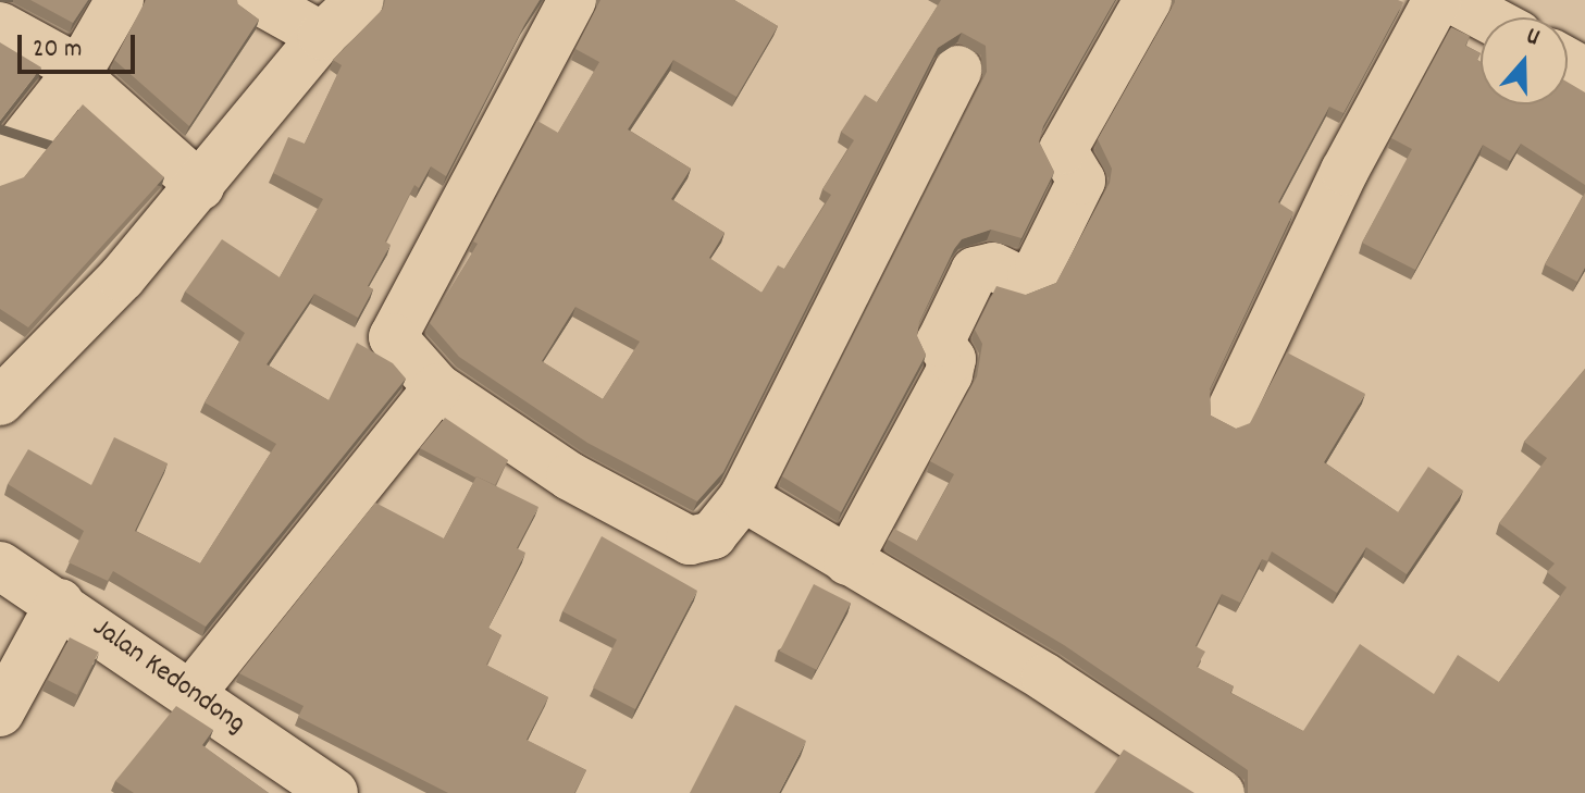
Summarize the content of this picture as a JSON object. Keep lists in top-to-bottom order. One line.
{"streets":{"street":["Jalan Kedondong"]},"scale_bar":"20 m","north":"top"}
